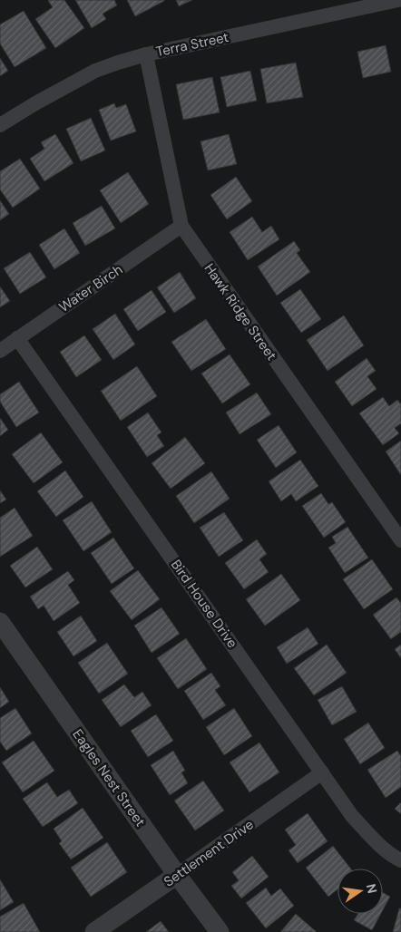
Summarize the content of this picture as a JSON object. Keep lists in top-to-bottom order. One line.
{"streets":{"street":["Terra Street","Water Birch","Hawk Ridge Street","Bird House Drive","Eagles Nest Street","Settlement Drive"]},"crossings":[["Terra Street","Hawk Ridge Street"],["Water Birch","Hawk Ridge Street"],["Water Birch","Bird House Drive"],["Bird House Drive","Settlement Drive"],["Eagles Nest Street","Settlement Drive"]],"north":"right"}
